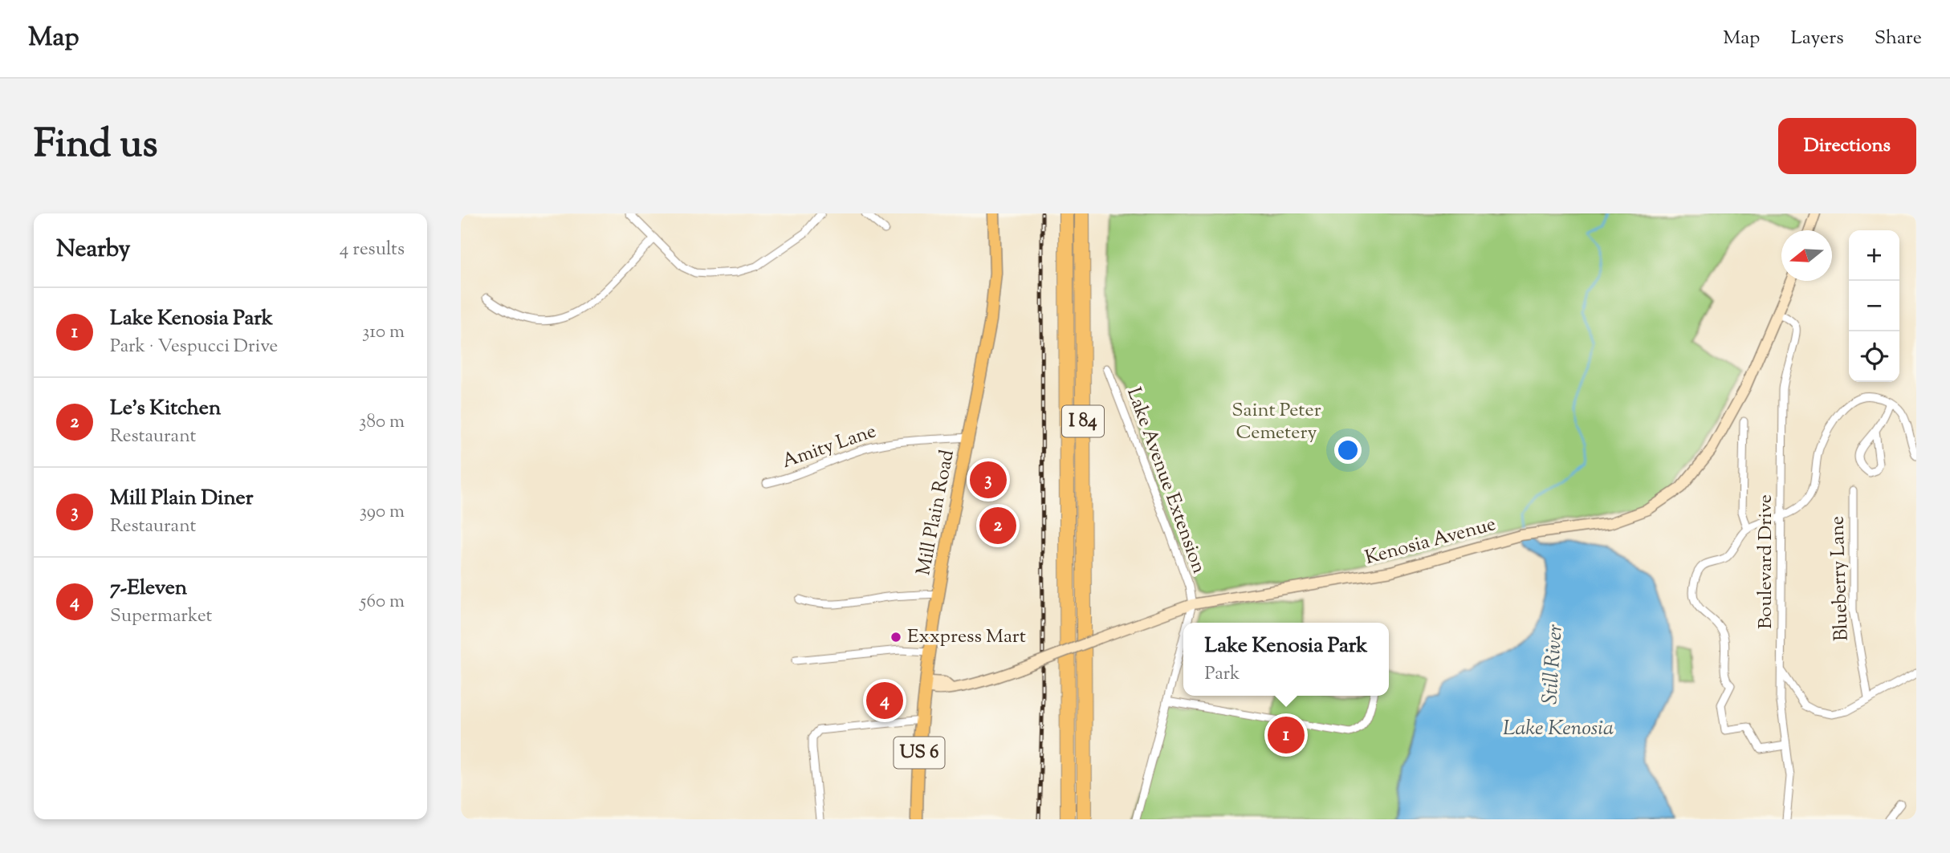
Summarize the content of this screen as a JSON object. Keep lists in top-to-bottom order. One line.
{"streets":{"highway":["I 84"],"main road":["Mill Plain Road","US 6"],"street":["Amity Lane","Lake Avenue Extension","Kenosia Avenue","Boulevard Drive","Blueberry Lane"]},"crossings":[["Amity Lane","Mill Plain Road"],["Lake Avenue Extension","Kenosia Avenue"],["Mill Plain Road","Kenosia Avenue"],["Kenosia Avenue","Boulevard Drive"]],"water":["Still River","Lake Kenosia"],"parks":["Saint Peter Cemetery"],"places":["Exxpress Mart"],"north":"left","page":{"header":"Map","nav":["Map","Layers","Share"],"title":"Find us","buttons":"Directions","heading":["Nearby","4 results"],"map_buttons":["+","−"],"list":[{"mark":"1","name":"Lake Kenosia Park","note":"Park · Vespucci Drive","value":"310 m"},{"mark":"2","name":"Le's Kitchen","note":"Restaurant","value":"380 m"},{"mark":"3","name":"Mill Plain Diner","note":"Restaurant","value":"390 m"},{"mark":"4","name":"7-Eleven","note":"Supermarket","value":"560 m"}],"pins":["3","2","4","1"],"popup":["Lake Kenosia Park","Park"]}}
